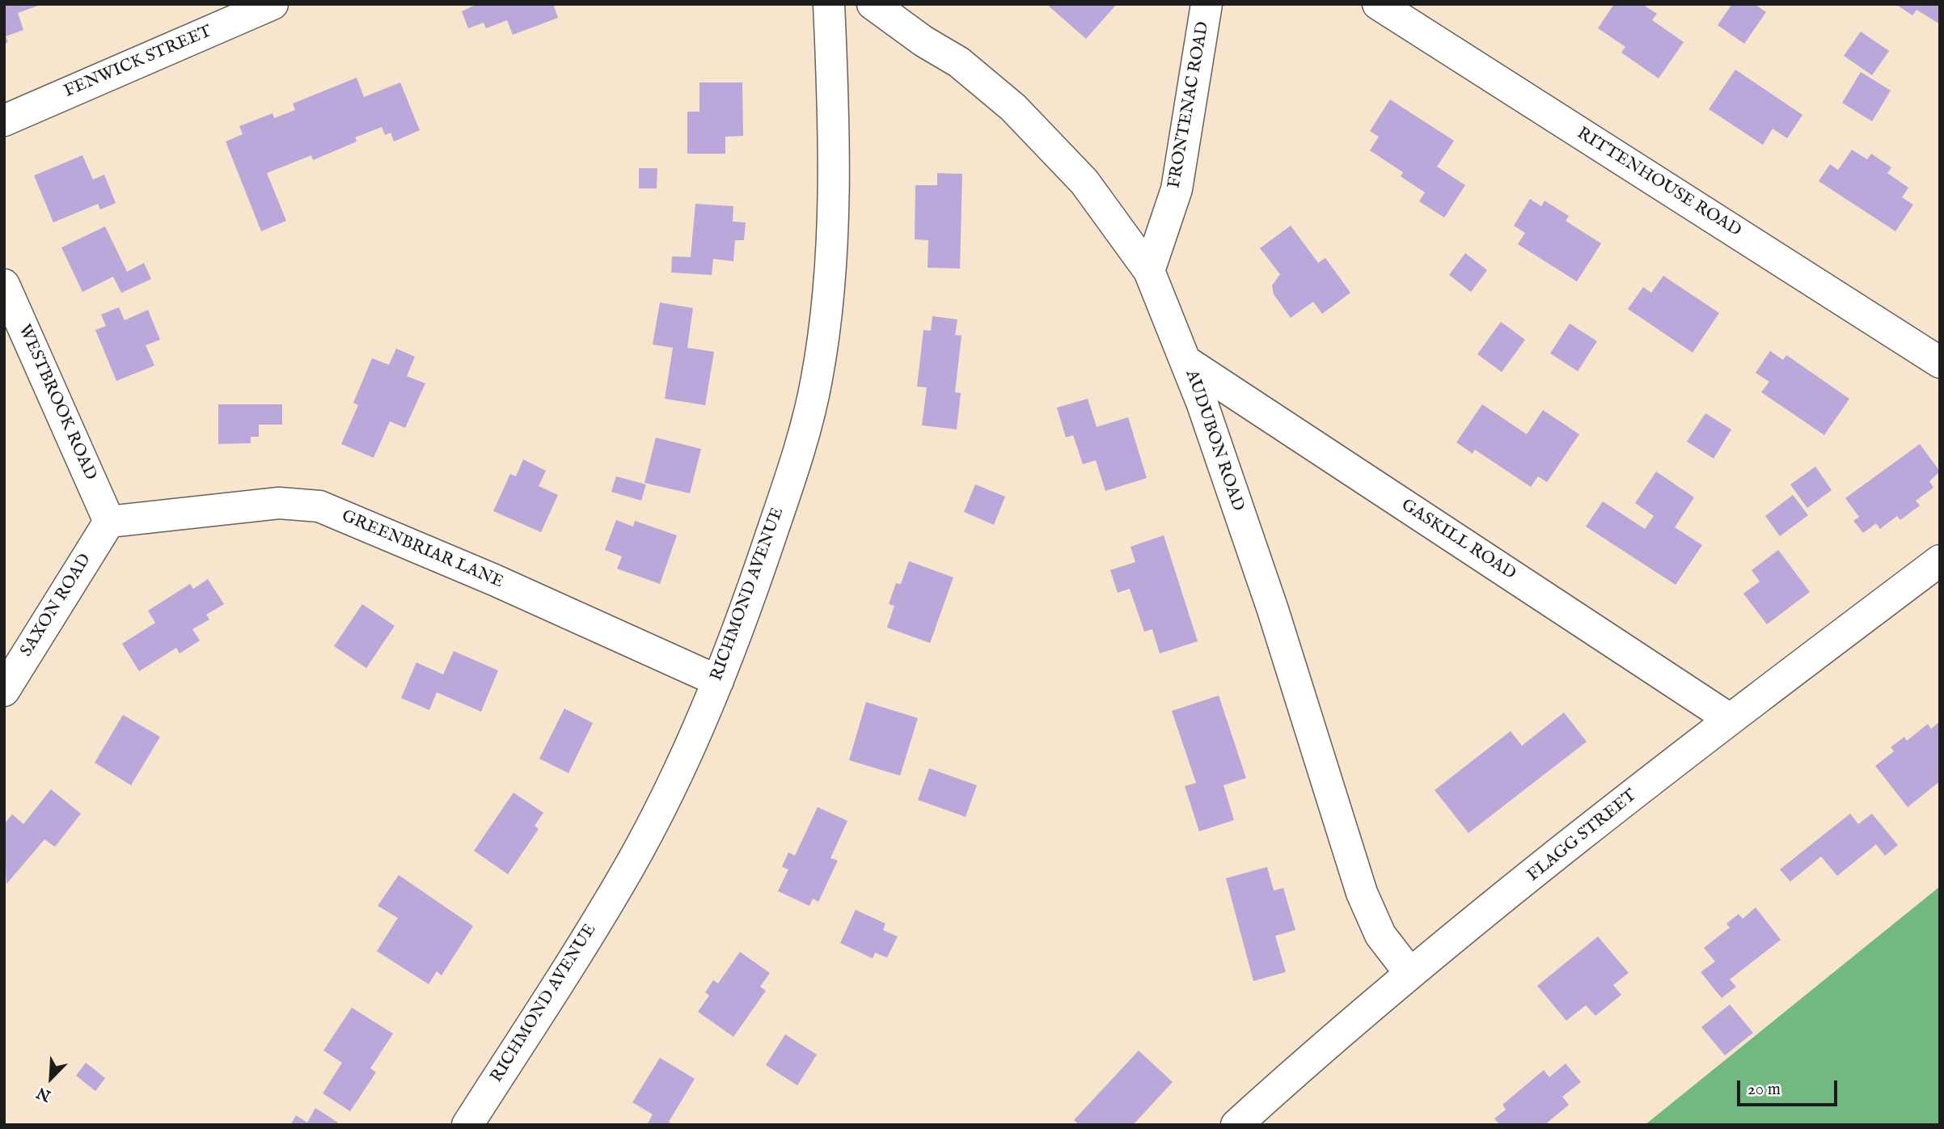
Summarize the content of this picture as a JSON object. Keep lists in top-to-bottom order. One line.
{"streets":{"street":["FENWICK STREET","FRONTENAC ROAD","RITTENHOUSE ROAD","WESTBROOK ROAD","AUDUBON ROAD","GASKILL ROAD","GREENBRIAR LANE","RICHMOND AVENUE","SAXON ROAD","FLAGG STREET"]},"crossings":[["FRONTENAC ROAD","AUDUBON ROAD"],["WESTBROOK ROAD","GREENBRIAR LANE"],["WESTBROOK ROAD","SAXON ROAD"],["AUDUBON ROAD","GASKILL ROAD"],["AUDUBON ROAD","FLAGG STREET"],["GASKILL ROAD","FLAGG STREET"],["GREENBRIAR LANE","RICHMOND AVENUE"],["GREENBRIAR LANE","SAXON ROAD"]],"scale_bar":"20 m","north":"bottom left"}
